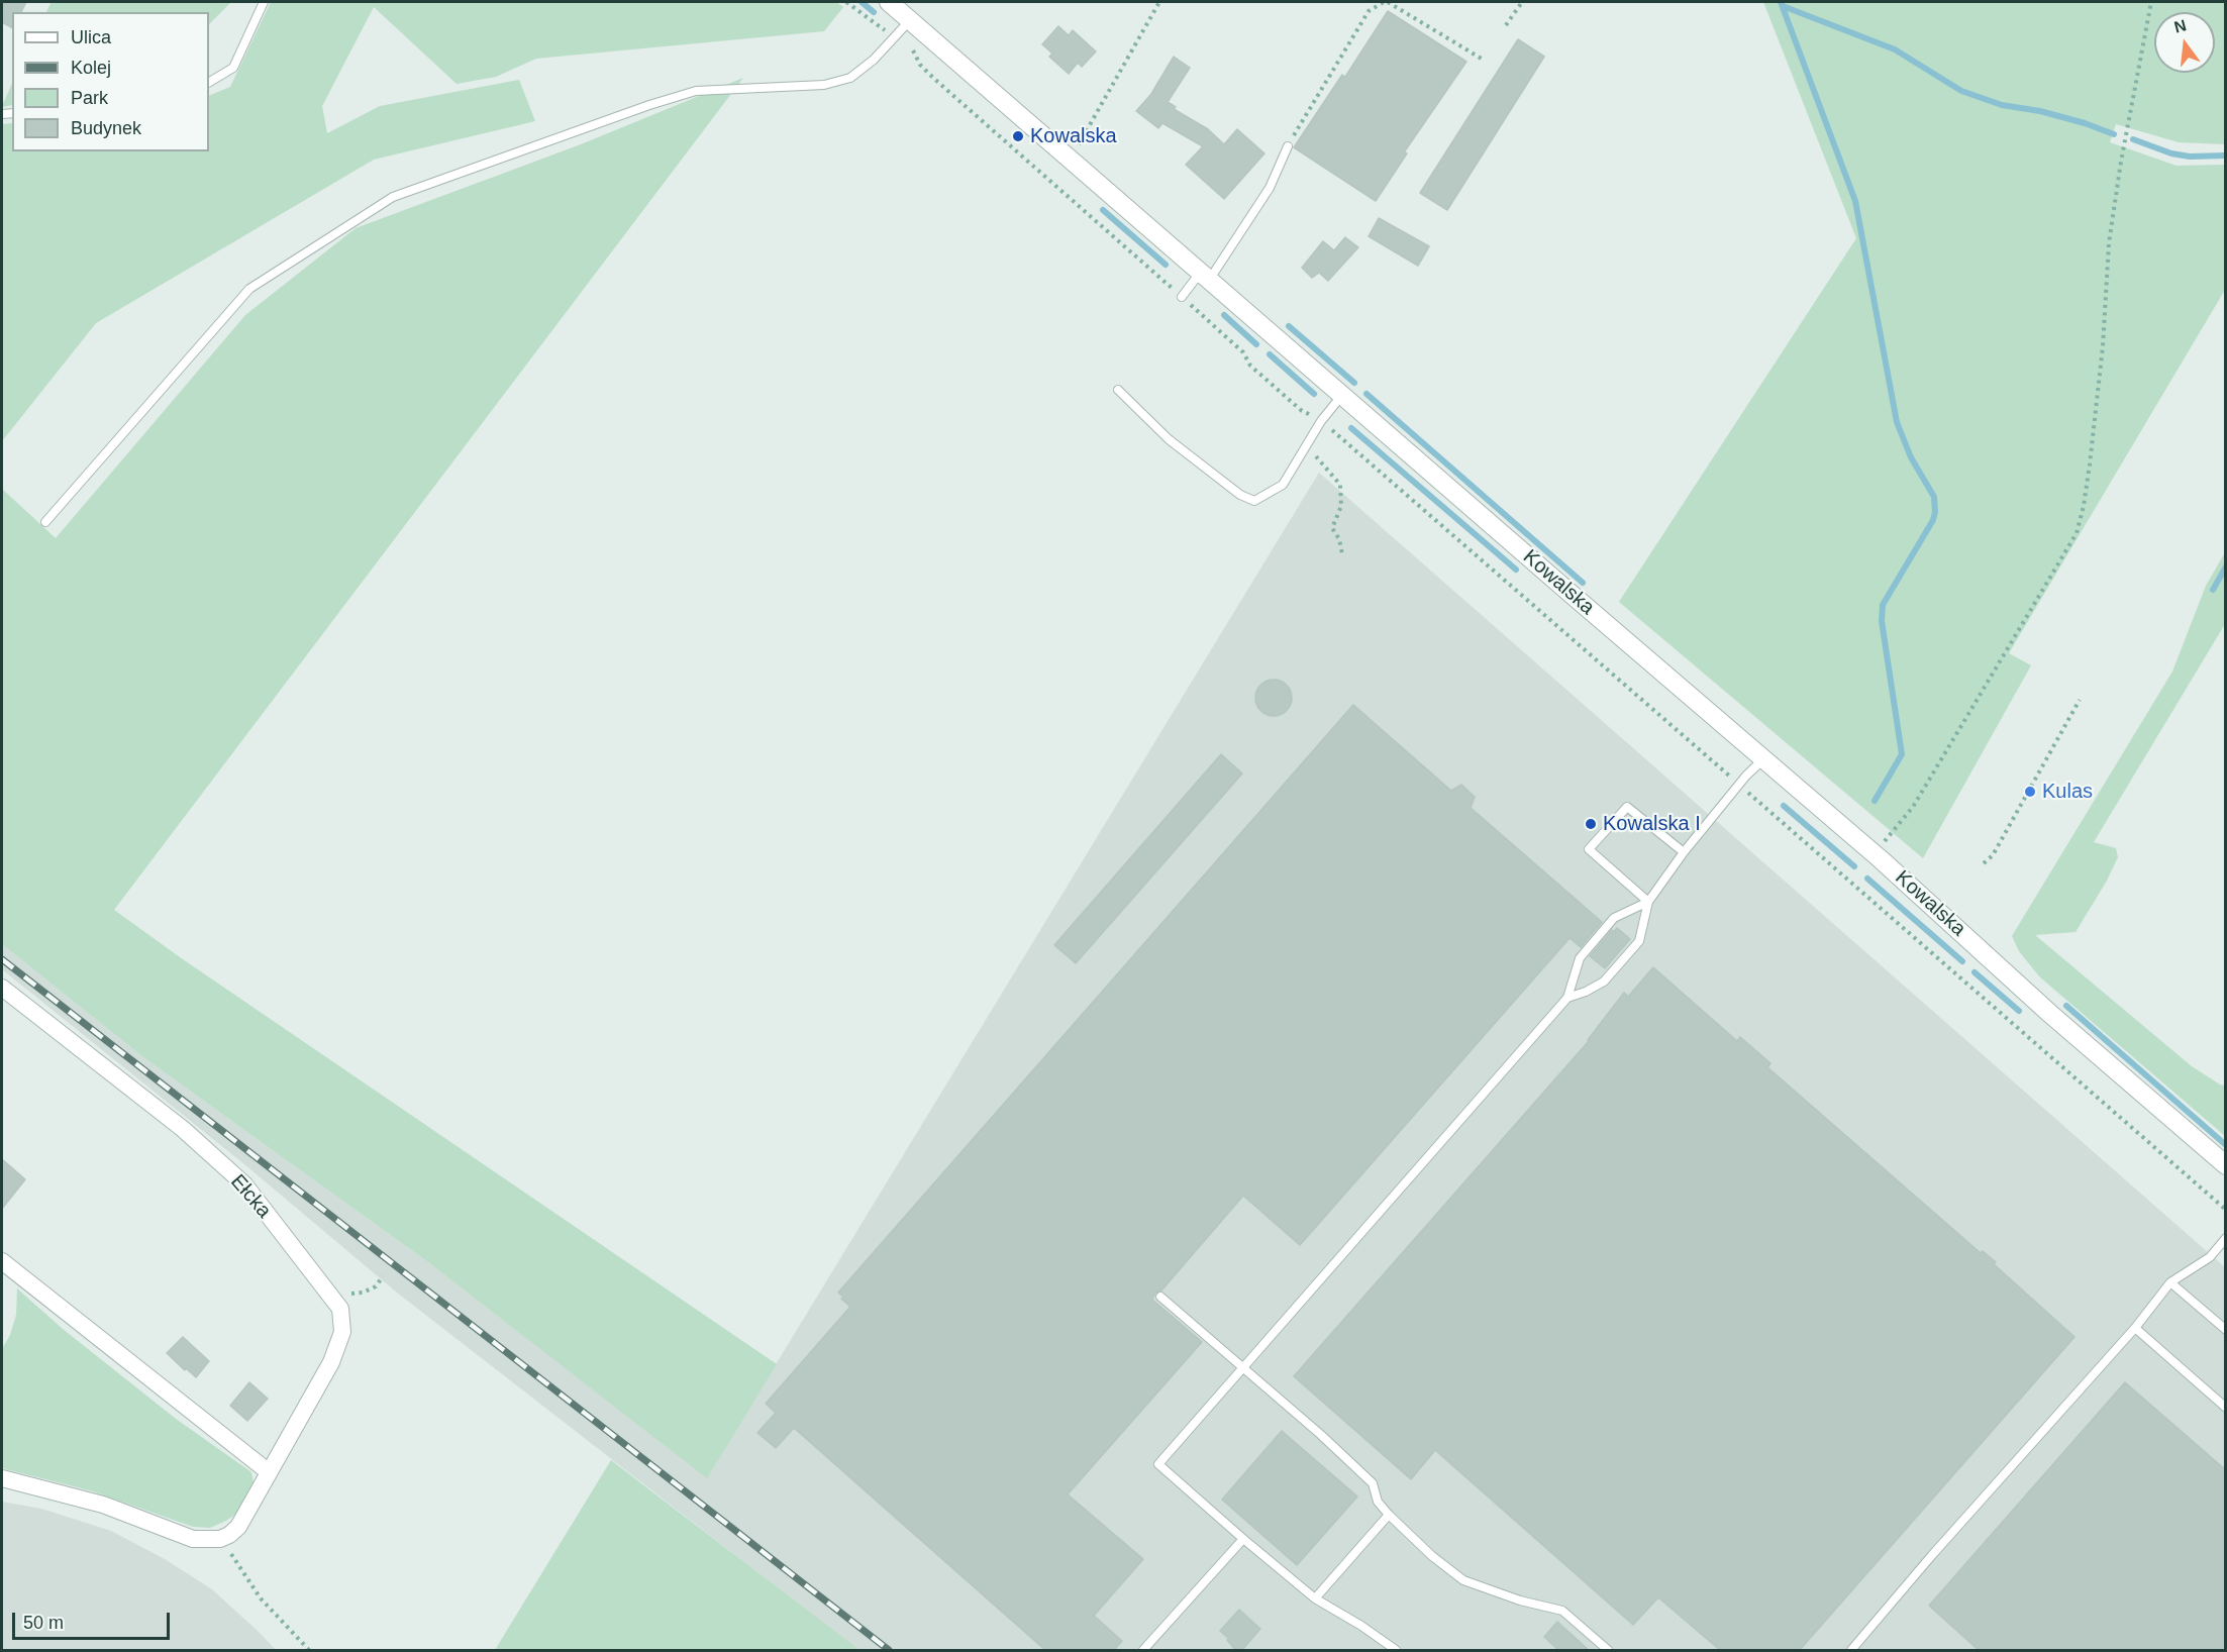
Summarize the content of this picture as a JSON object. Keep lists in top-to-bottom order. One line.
{"streets":{"street":["Kowalska","Ełcka"]},"places":["Kowalska","Kulas","Kowalska I"],"legend":["Ulica","Kolej","Park","Budynek"],"scale_bar":"50 m","north":"top"}
